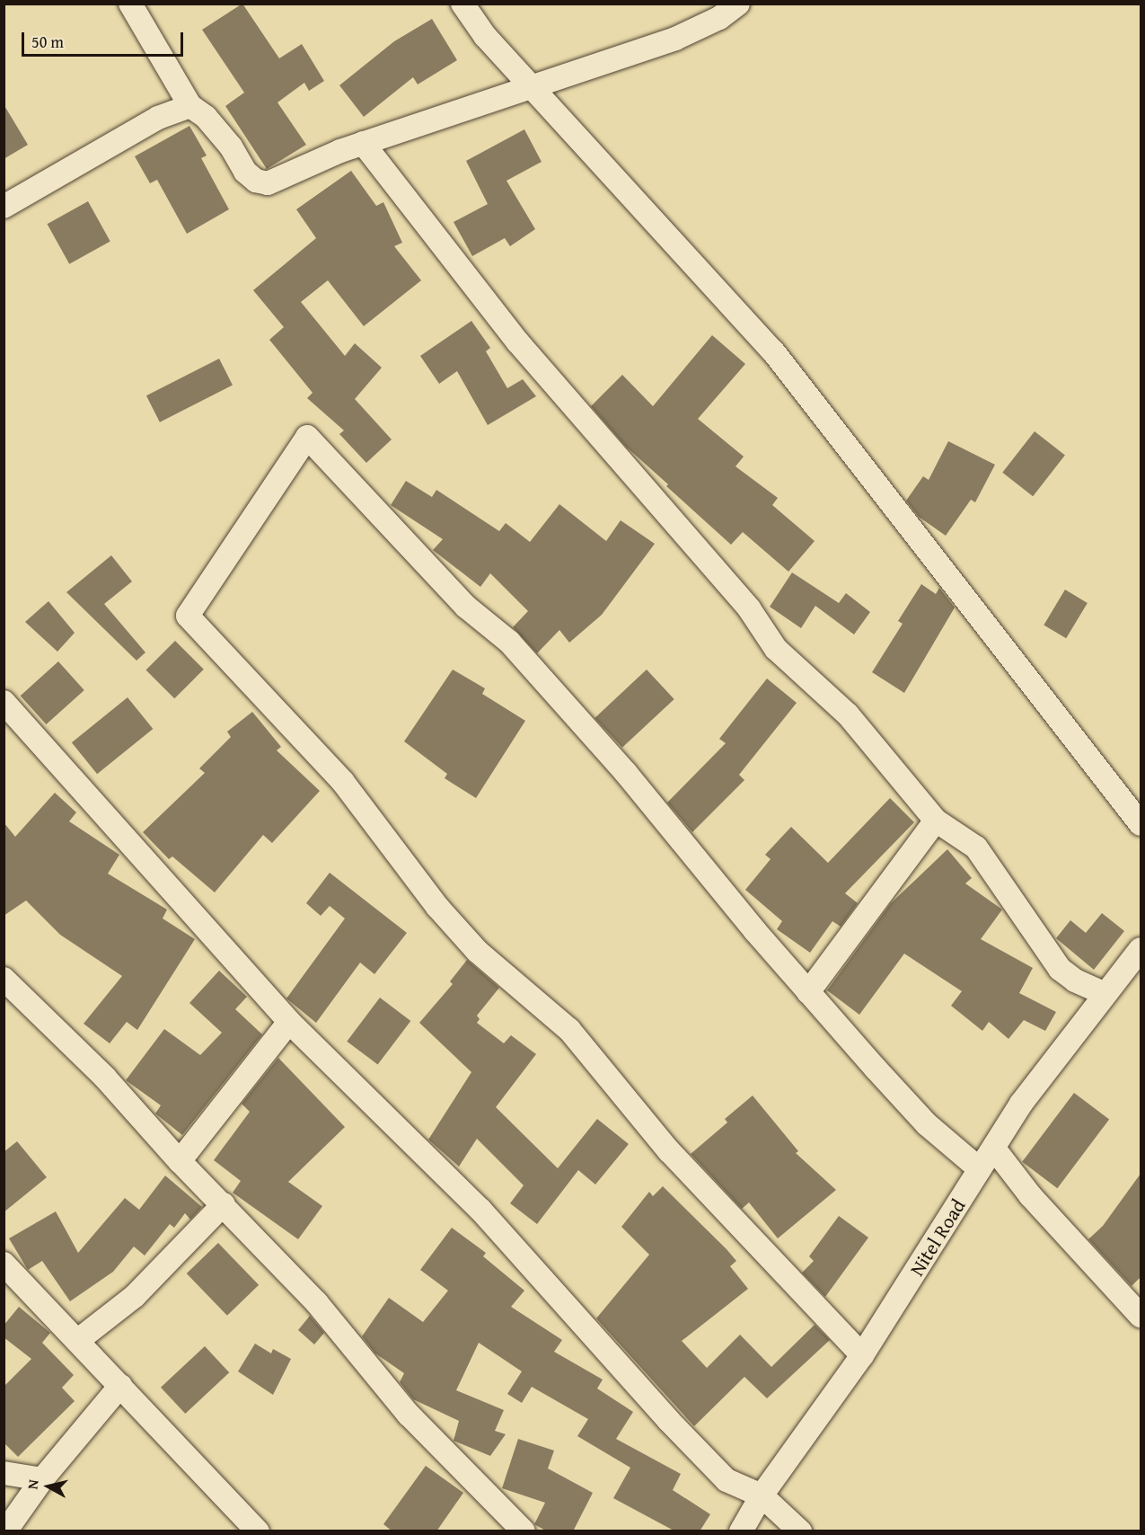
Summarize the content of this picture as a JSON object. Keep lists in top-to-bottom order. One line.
{"streets":{"street":["Nitel Road"]},"scale_bar":"50 m","north":"left"}
